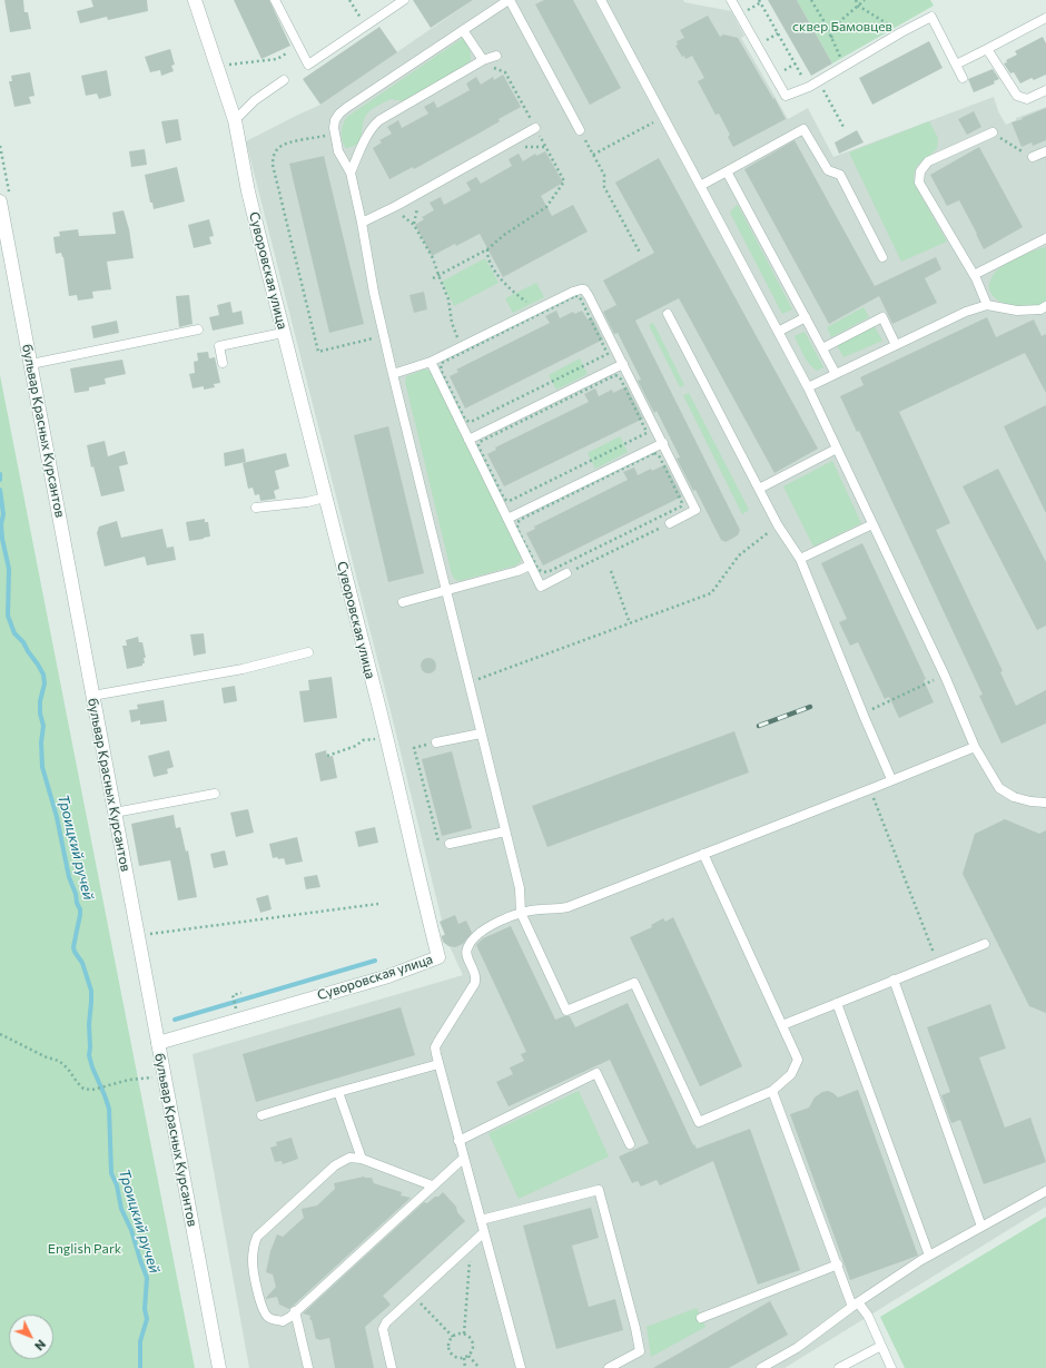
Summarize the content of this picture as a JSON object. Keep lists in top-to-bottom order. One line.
{"streets":{"street":["Суворовская улица","бульвар Красных Курсантов"]},"crossings":[["Суворовская улица","бульвар Красных Курсантов"]],"water":["Троицкий ручей"],"parks":["сквер Бамовцев","English Park"],"north":"bottom right"}
